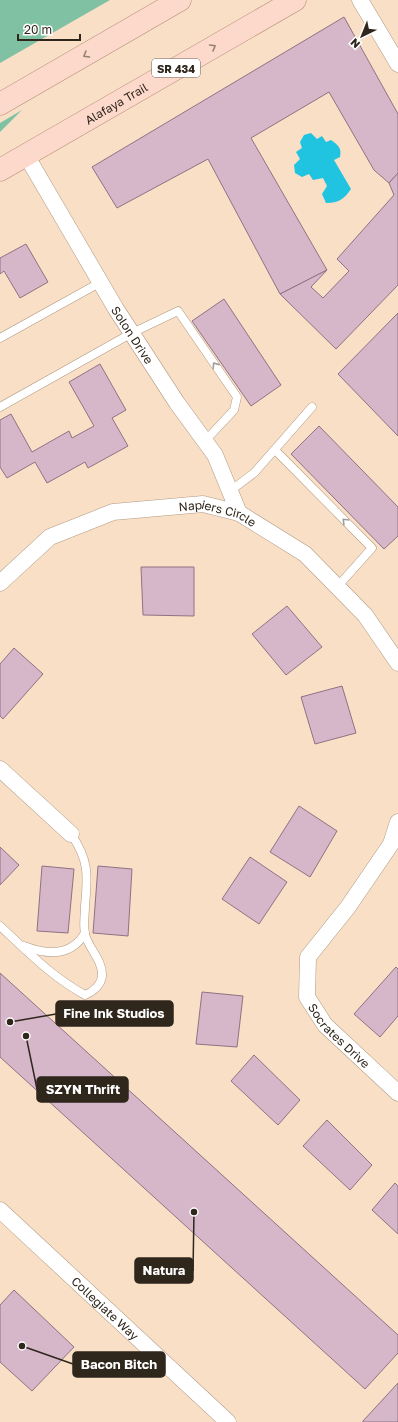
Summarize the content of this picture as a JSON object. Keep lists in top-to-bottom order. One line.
{"streets":{"main road":["SR 434","Alafaya Trail"],"street":["Solon Drive","Napiers Circle","Socrates Drive","Collegiate Way"]},"crossings":[["Alafaya Trail","Solon Drive"],["Solon Drive","Napiers Circle"]],"places":["Fine Ink Studios","SZYN Thrift","Natura","Bacon Bitch"],"scale_bar":"20 m","north":"bottom left"}
